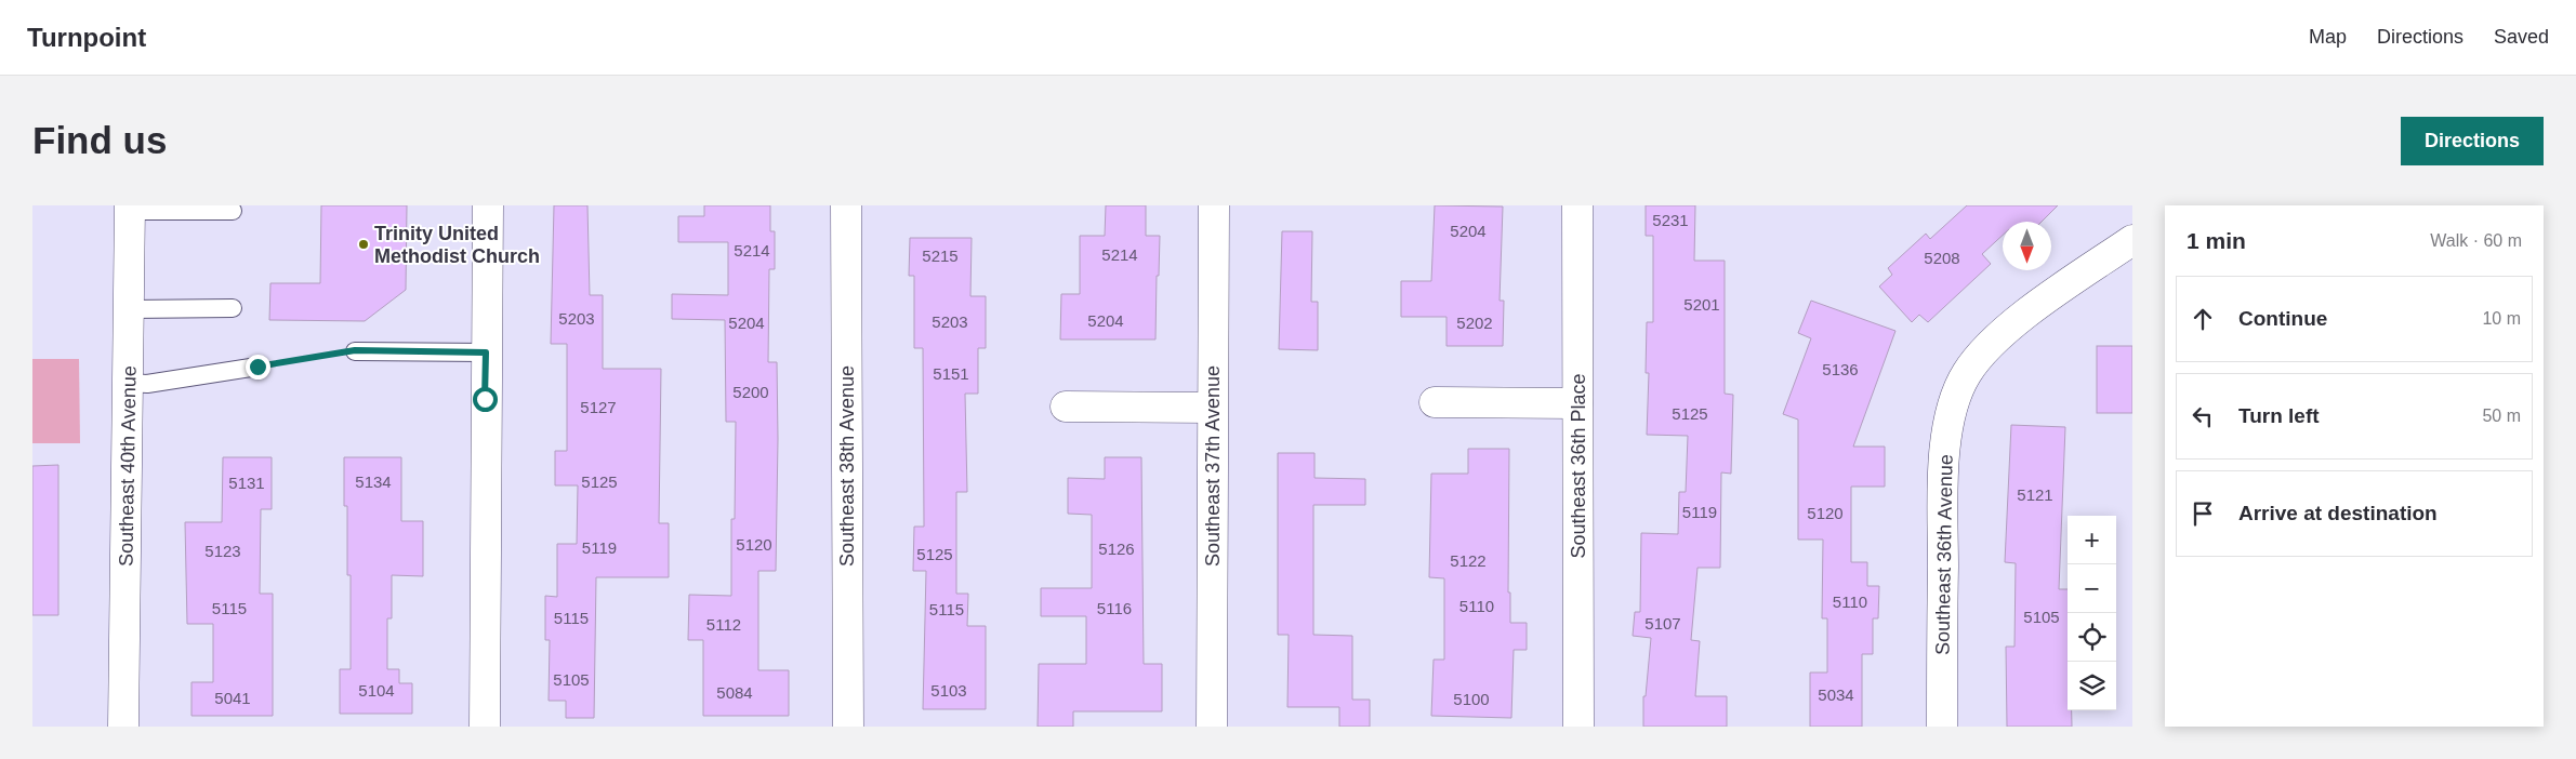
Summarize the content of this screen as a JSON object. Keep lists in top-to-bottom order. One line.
{"streets":{"street":["Southeast 40th Avenue","Southeast 38th Avenue","Southeast 37th Avenue","Southeast 36th Place","Southeast 36th Avenue"]},"places":["Trinity United Methodist Church"],"house_numbers":["5231","5204","5214","5214","5215","5208","5201","5203","5204","5203","5204","5202","5136","5151","5200","5127","5125","5134","5125","5131","5121","5119","5120","5120","5119","5126","5123","5125","5122","5110","5110","5115","5116","5115","5105","5115","5107","5112","5105","5104","5103","5084","5034","5041","5100"],"north":"bottom","page":{"header":"Turnpoint","nav":["Map","Directions","Saved"],"buttons":"Directions","title":"Find us","heading":["1 min","Walk · 60 m"],"list":[["Continue","10 m"],["Turn left","50 m"],"Arrive at destination"],"map_buttons":["+","−"]}}
